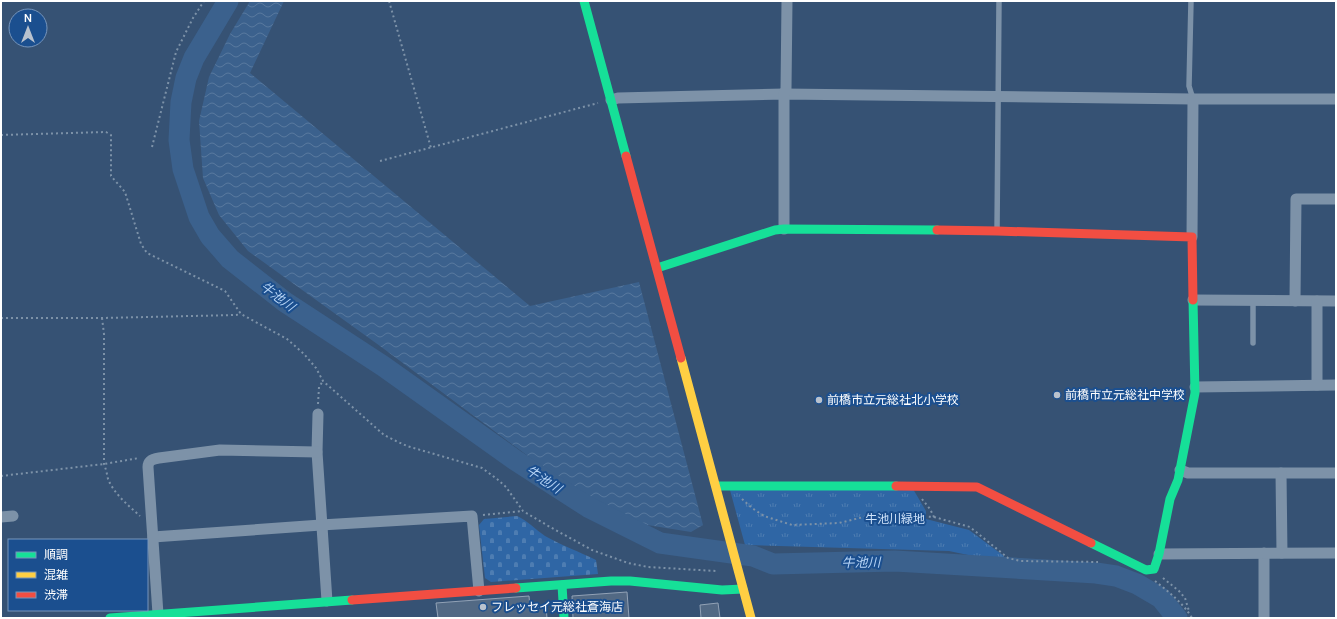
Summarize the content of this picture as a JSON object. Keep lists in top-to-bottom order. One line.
{"water":["牛池川"],"parks":["牛池川緑地"],"places":["前橋市立元総社中学校","前橋市立元総社北小学校","フレッセイ元総社蒼海店"],"legend":["順調","混雑","渋滞"],"north":"top"}
